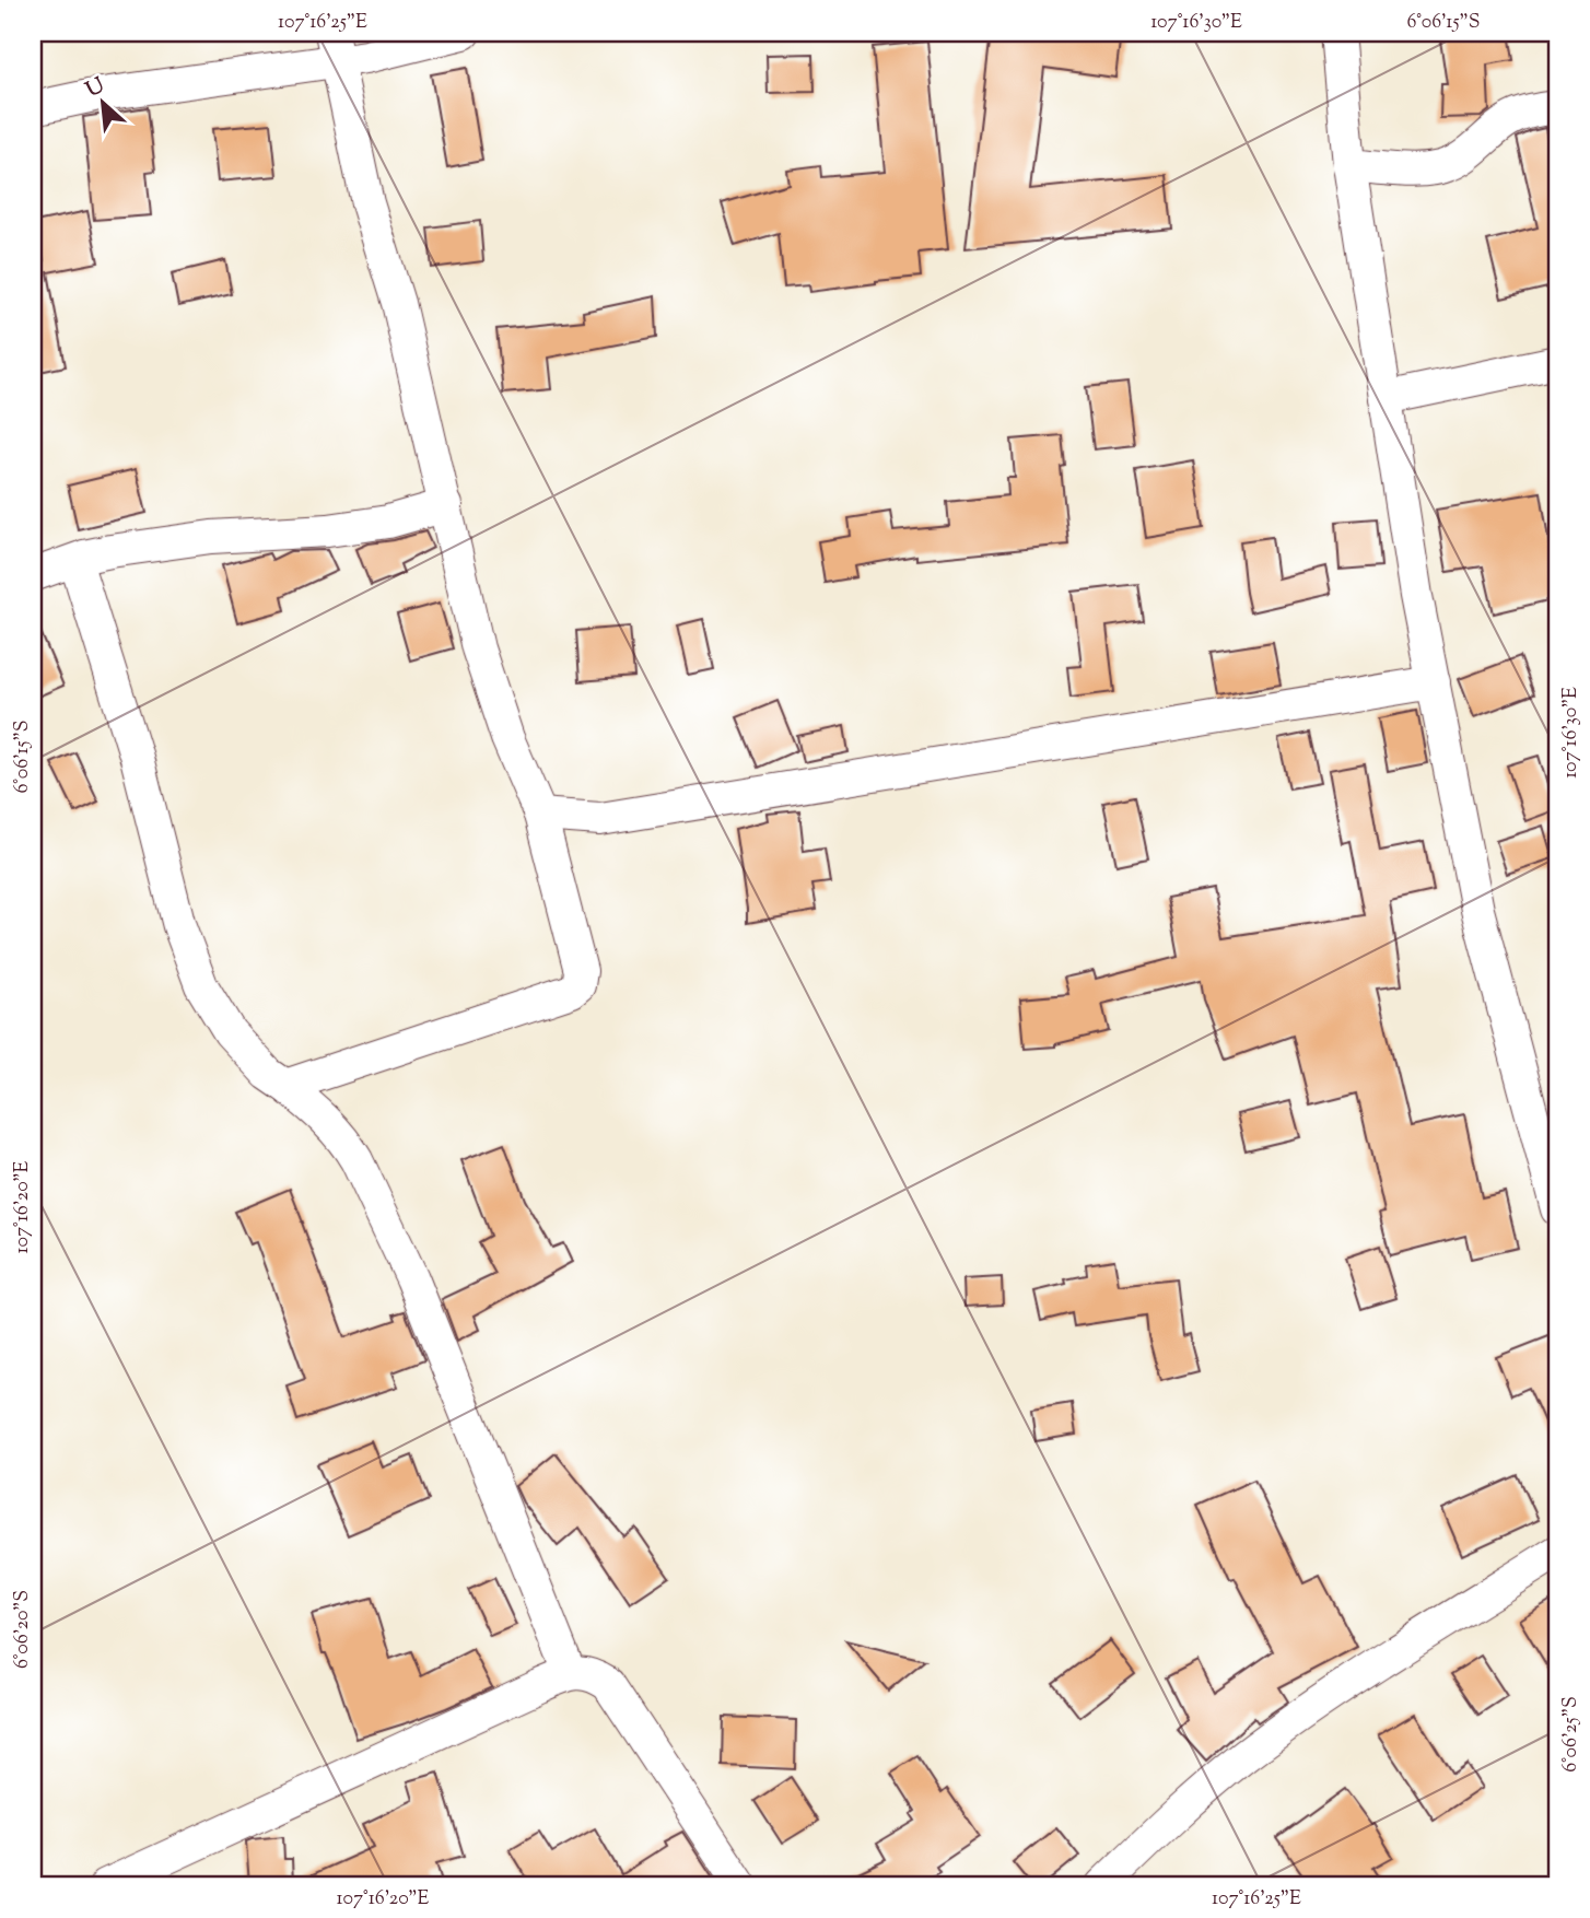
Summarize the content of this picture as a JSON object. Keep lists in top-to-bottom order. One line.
{"north":"top left","coordinates":["107°16'25\"E","107°16'30\"E","6°06'15\"S","107°16'20\"E","6°06'20\"S","6°06'25\"S"]}
